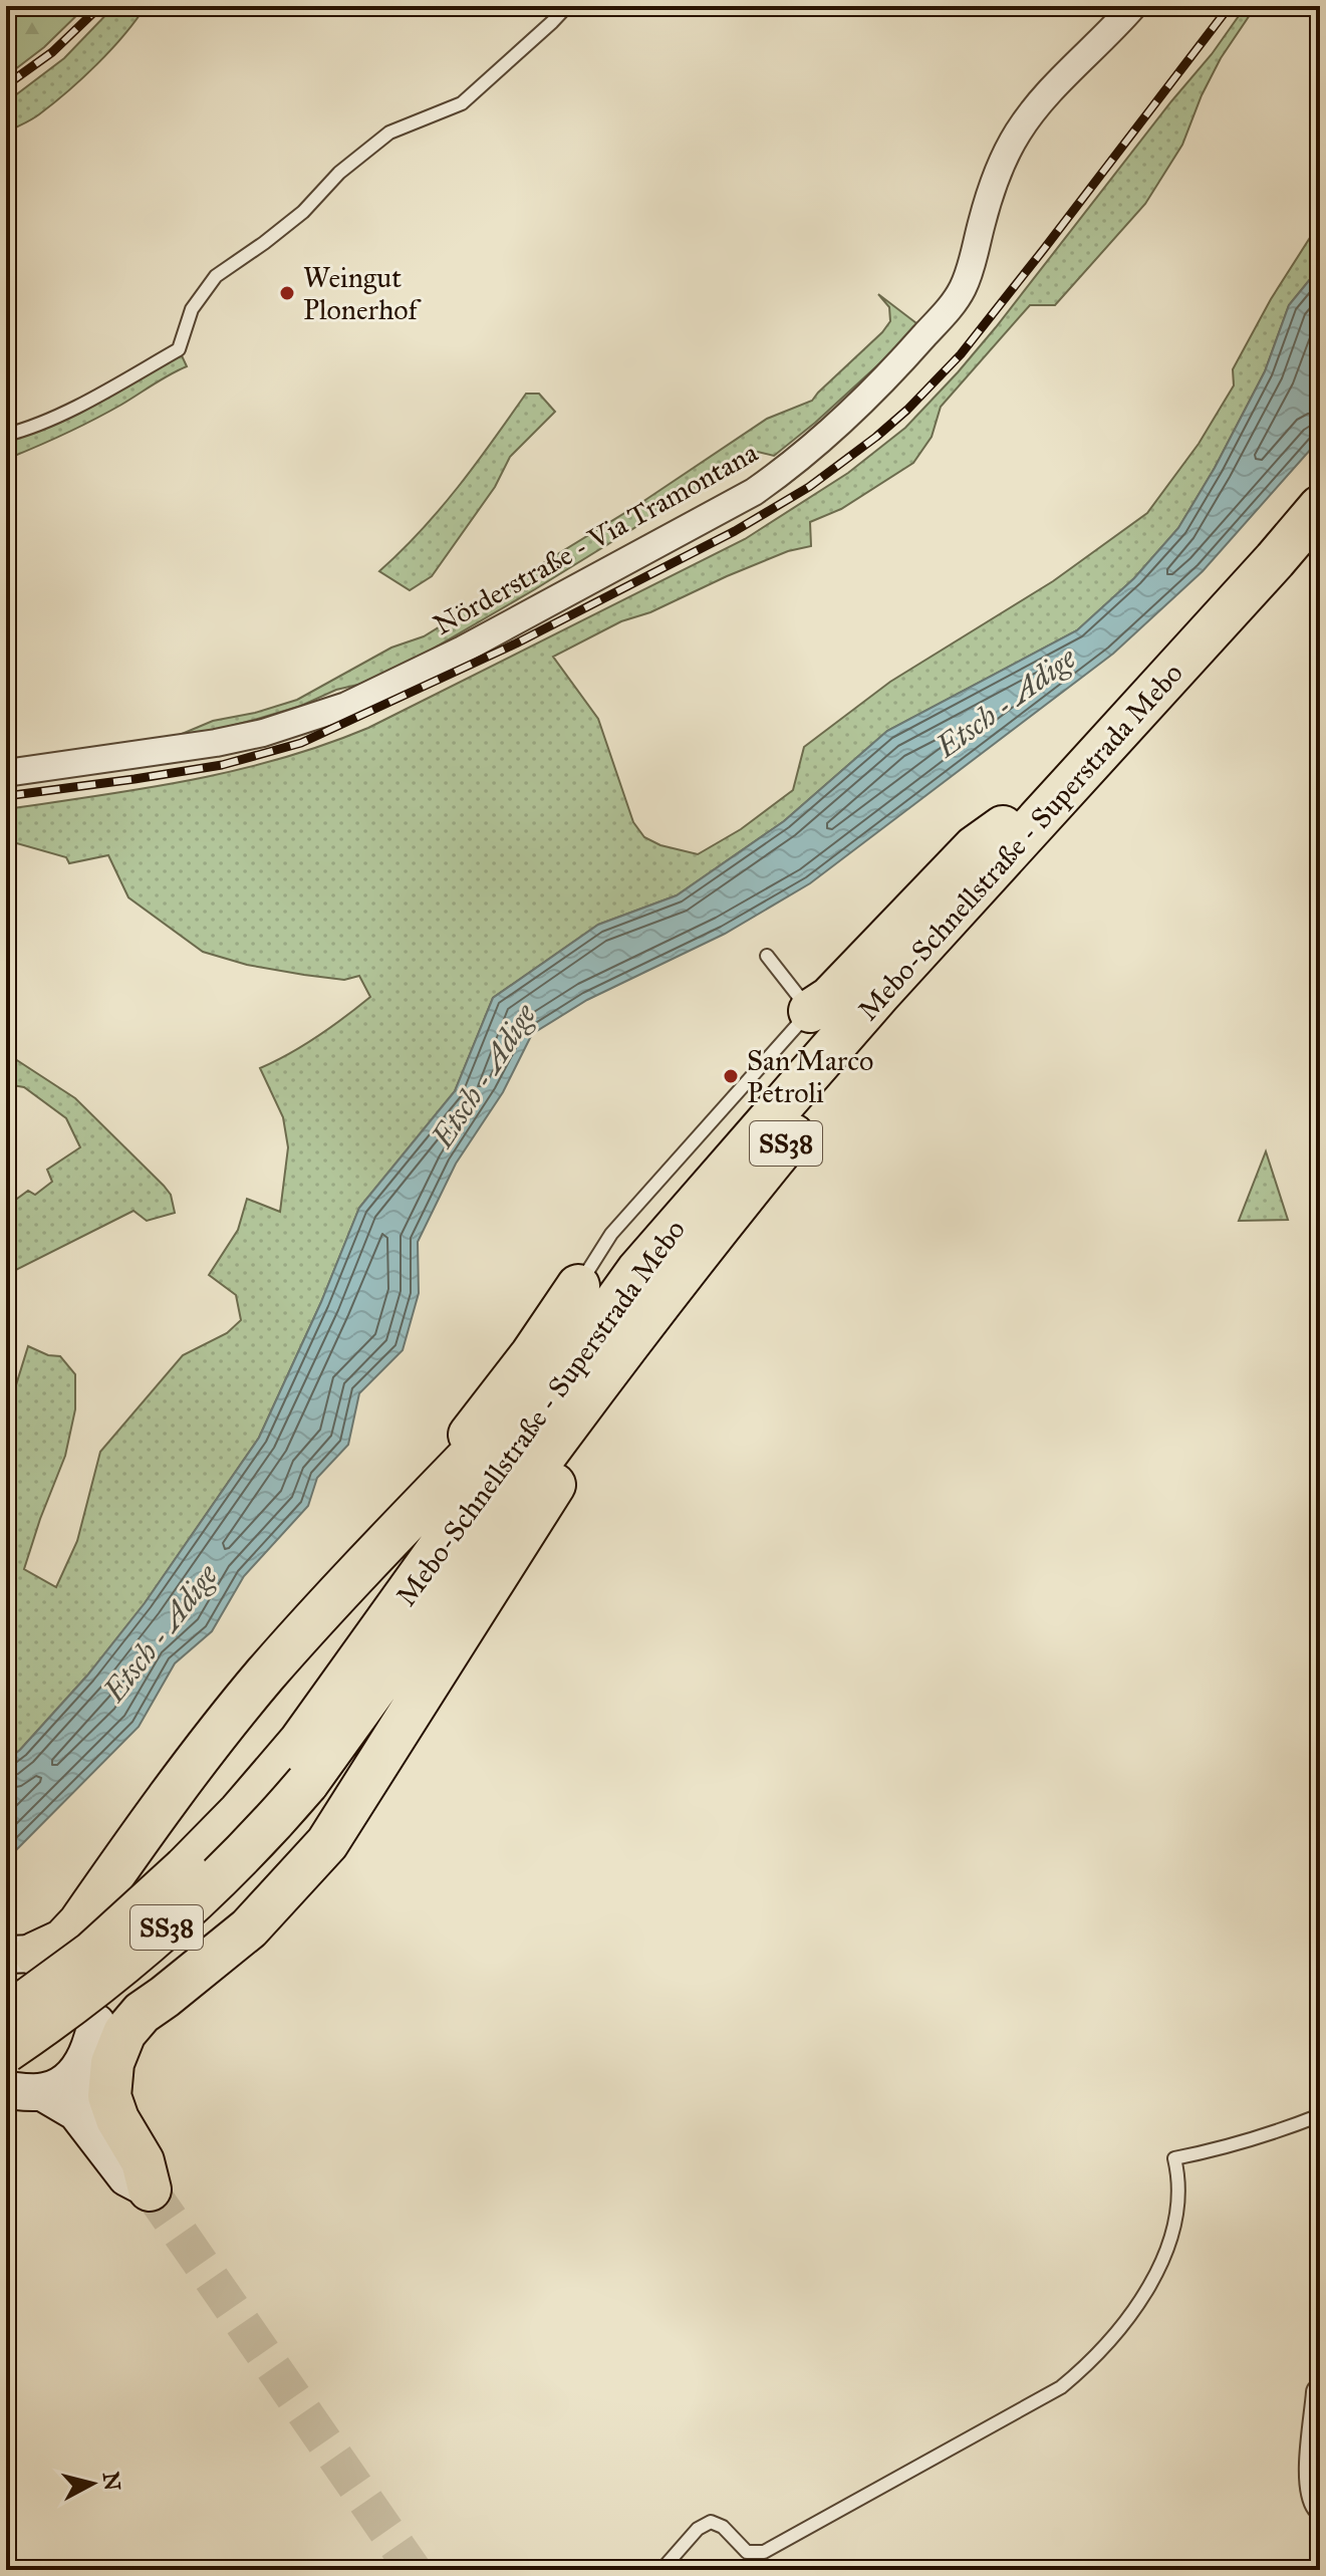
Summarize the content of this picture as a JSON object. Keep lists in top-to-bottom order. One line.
{"streets":{"highway":["Mebo-Schnellstraße - Superstrada Mebo","SS38"],"street":["Nörderstraße - Via Tramontana"]},"water":["Etsch - Adige"],"places":["Weingut Plonerhof","San Marco Petroli"],"north":"right"}
